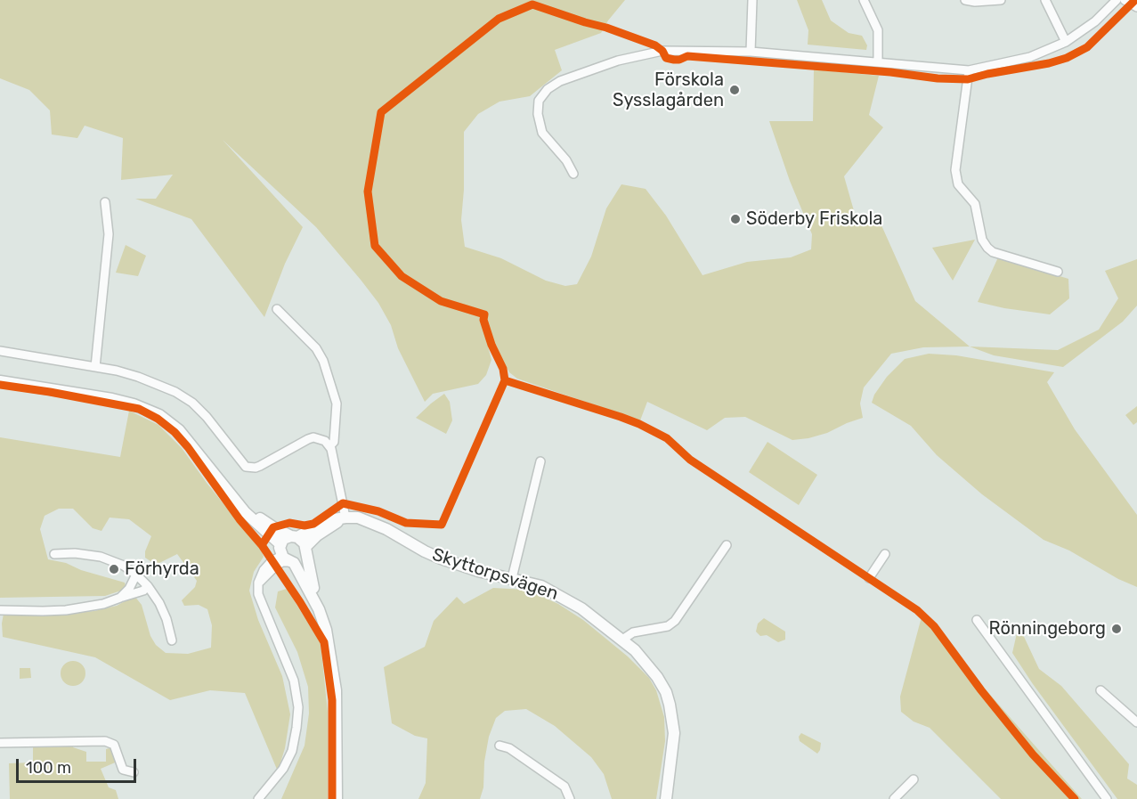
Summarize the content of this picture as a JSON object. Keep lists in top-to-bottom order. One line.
{"streets":{"main road":["Skyttorpsvägen"]},"places":["Förskola Sysslagården","Söderby Friskola","Förhyrda","Rönningeborg"],"scale_bar":"100 m"}
